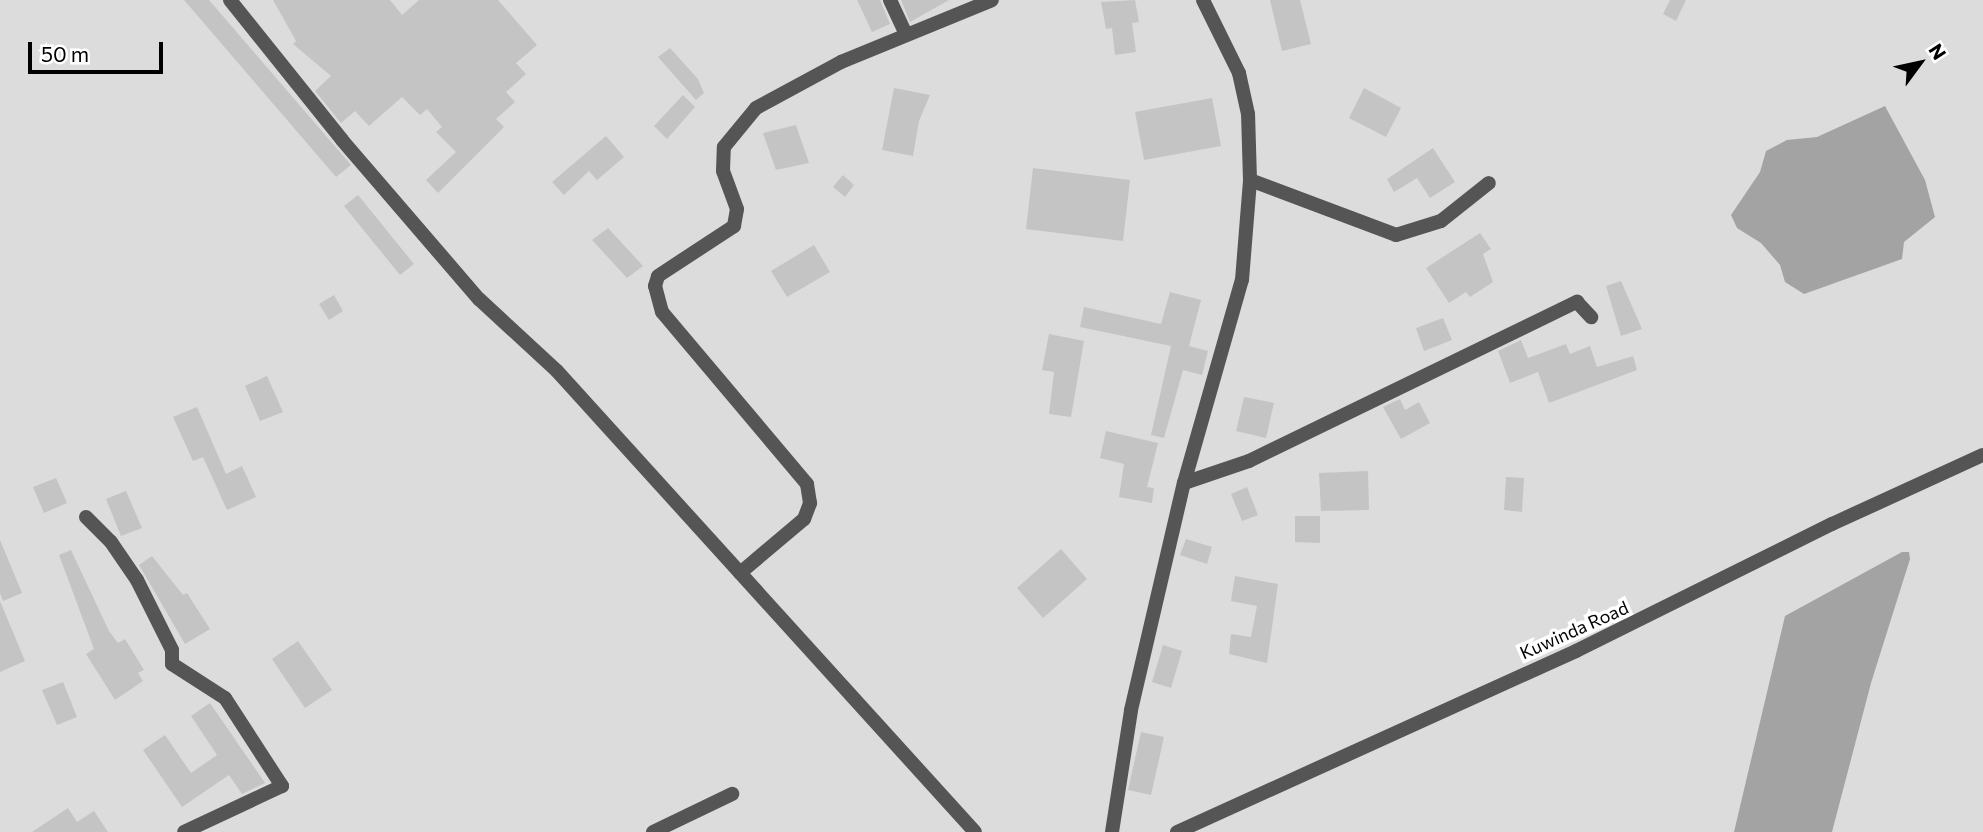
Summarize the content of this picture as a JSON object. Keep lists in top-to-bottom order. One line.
{"streets":{"street":["Kuwinda Road"]},"scale_bar":"50 m","north":"top right"}
